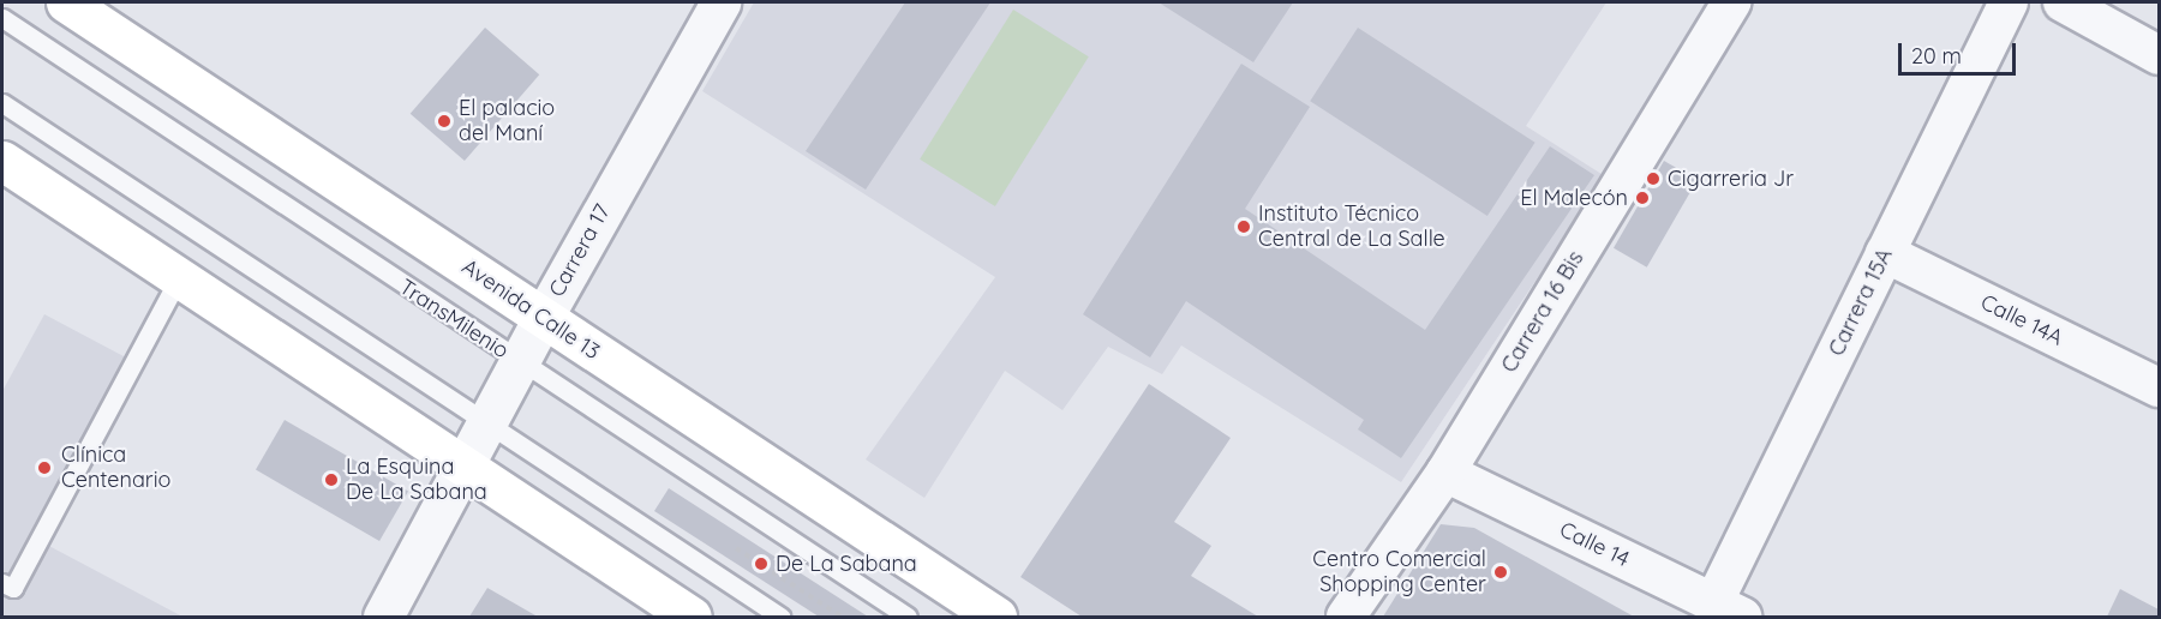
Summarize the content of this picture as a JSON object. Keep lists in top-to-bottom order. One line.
{"streets":{"main road":["Avenida Calle 13"],"street":["Carrera 17","Carrera 15A","Carrera 16 Bis","Calle 14A","Calle 14"],"lane":["TransMilenio"]},"crossings":[["Carrera 17","Avenida Calle 13"],["Carrera 17","TransMilenio"],["Carrera 15A","Calle 14A"],["Carrera 15A","Calle 14"],["Carrera 16 Bis","Calle 14"]],"places":["El palacio del Maní","Cigarreria Jr","El Malecón","Instituto Técnico Central de La Salle","Clínica Centenario","La Esquina De La Sabana","De La Sabana","Centro Comercial Shopping Center"],"scale_bar":"20 m"}
